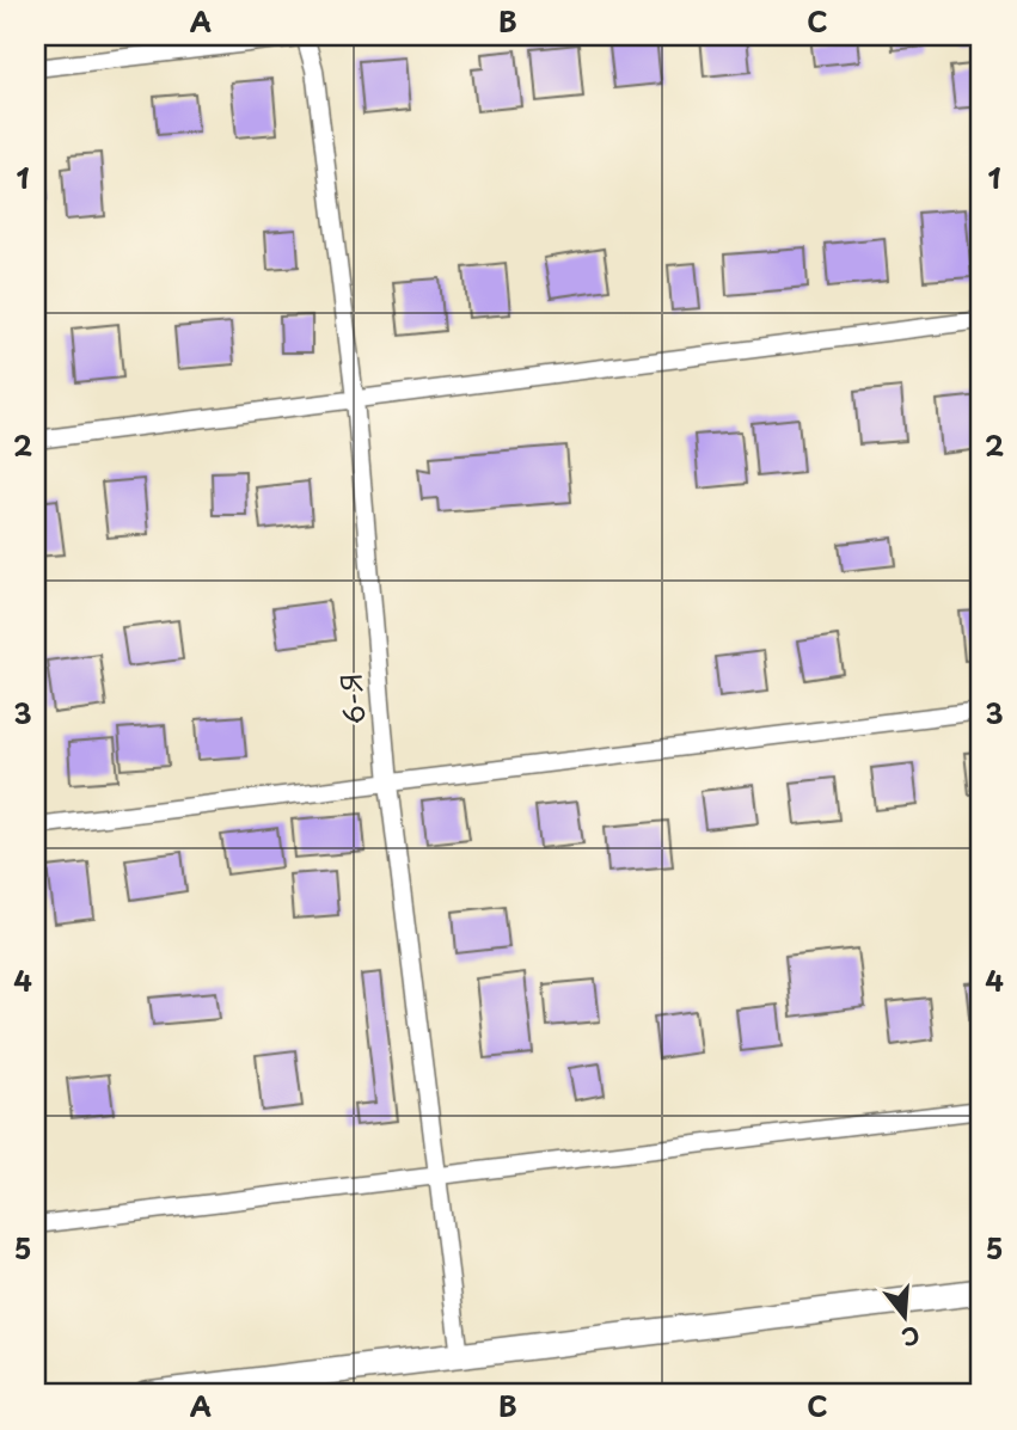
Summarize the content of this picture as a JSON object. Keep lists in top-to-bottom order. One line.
{"streets":{"street":["6-Я"]},"north":"bottom","grid":{"columns":["A","B","C"],"rows":["1","2","3","4","5"]}}
